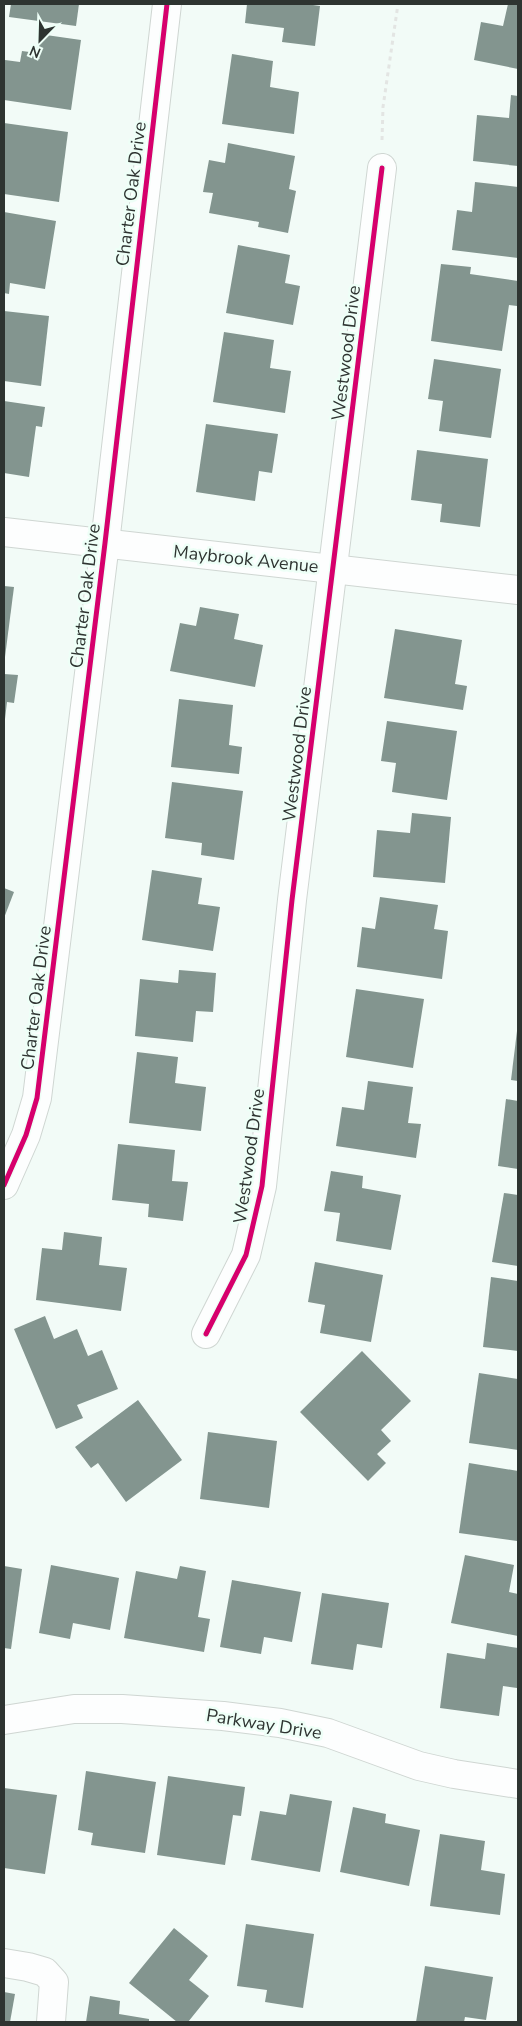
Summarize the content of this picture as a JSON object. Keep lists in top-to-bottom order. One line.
{"streets":{"street":["Charter Oak Drive","Westwood Drive","Maybrook Avenue","Parkway Drive"]},"crossings":[["Charter Oak Drive","Maybrook Avenue"],["Westwood Drive","Maybrook Avenue"]],"north":"bottom left"}
